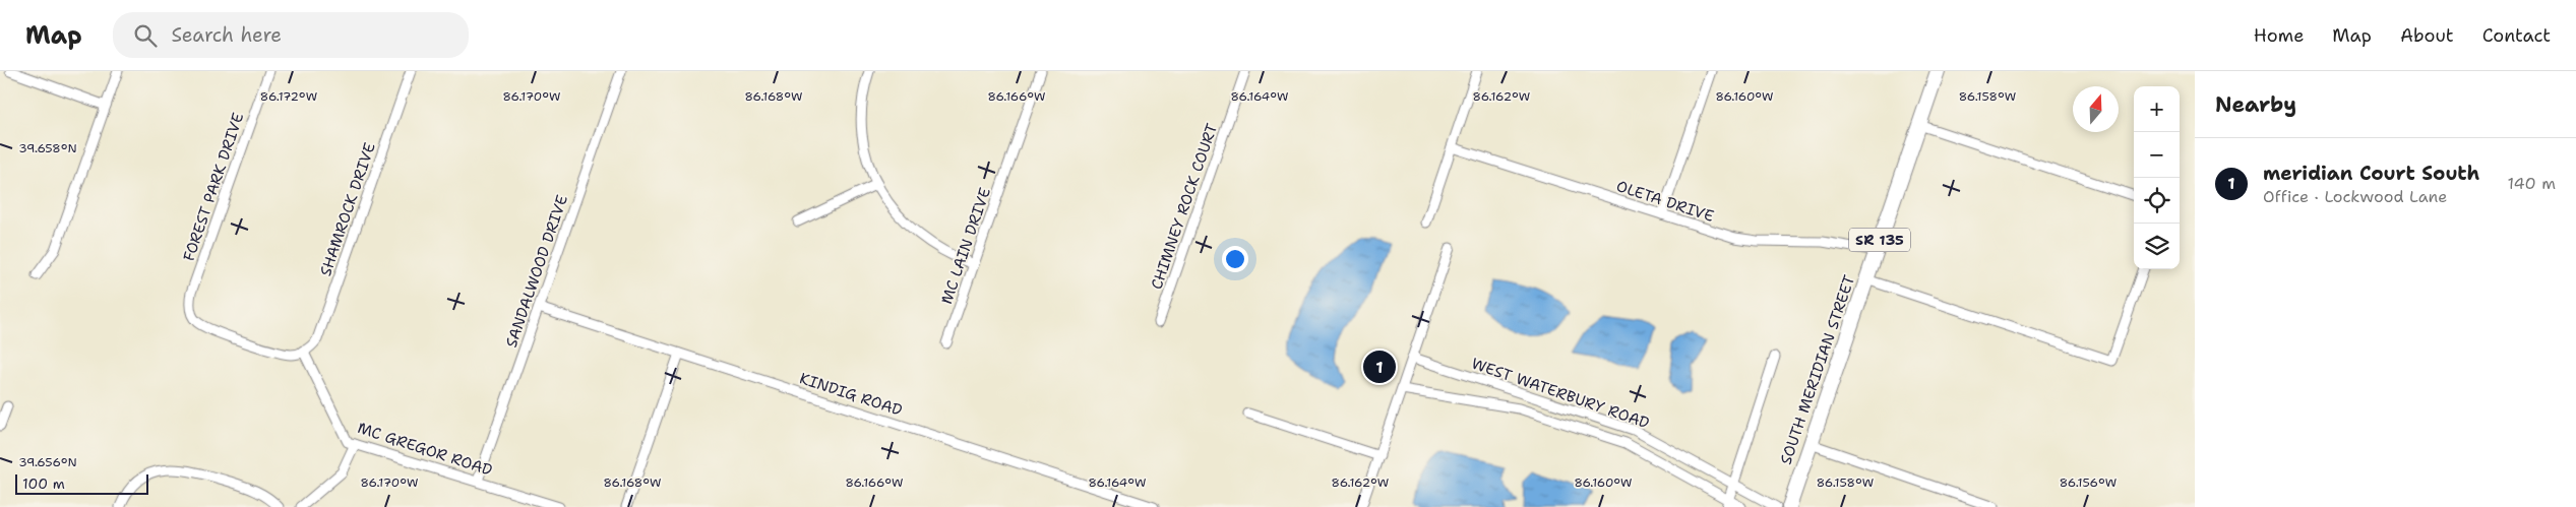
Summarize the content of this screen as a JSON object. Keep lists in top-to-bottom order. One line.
{"streets":{"main road":["SR 135","SOUTH MERIDIAN STREET"],"street":["FOREST PARK DRIVE","OLETA DRIVE","CHIMNEY ROCK COURT","SHAMROCK DRIVE","MC LAIN DRIVE","SANDALWOOD DRIVE","WEST WATERBURY ROAD","KINDIG ROAD","MC GREGOR ROAD"]},"crossings":[["FOREST PARK DRIVE","SHAMROCK DRIVE"],["FOREST PARK DRIVE","MC GREGOR ROAD"],["OLETA DRIVE","SOUTH MERIDIAN STREET"],["SHAMROCK DRIVE","MC GREGOR ROAD"],["SANDALWOOD DRIVE","KINDIG ROAD"],["SANDALWOOD DRIVE","MC GREGOR ROAD"]],"scale_bar":"100 m","north":"top","page":{"header":"Map","search":"Search here","nav":["Home","Map","About","Contact"],"heading":"Nearby","map_buttons":["+","−"],"list":[{"mark":"1","name":"meridian Court South","note":"Office · Lockwood Lane","value":"140 m"}],"pins":"1","scale":"100 m"},"coordinates":["86.162°W","86.158°W","86.172°W","86.170°W","86.168°W","86.166°W","86.164°W","86.160°W","39.658°N","39.656°N","86.156°W"]}
